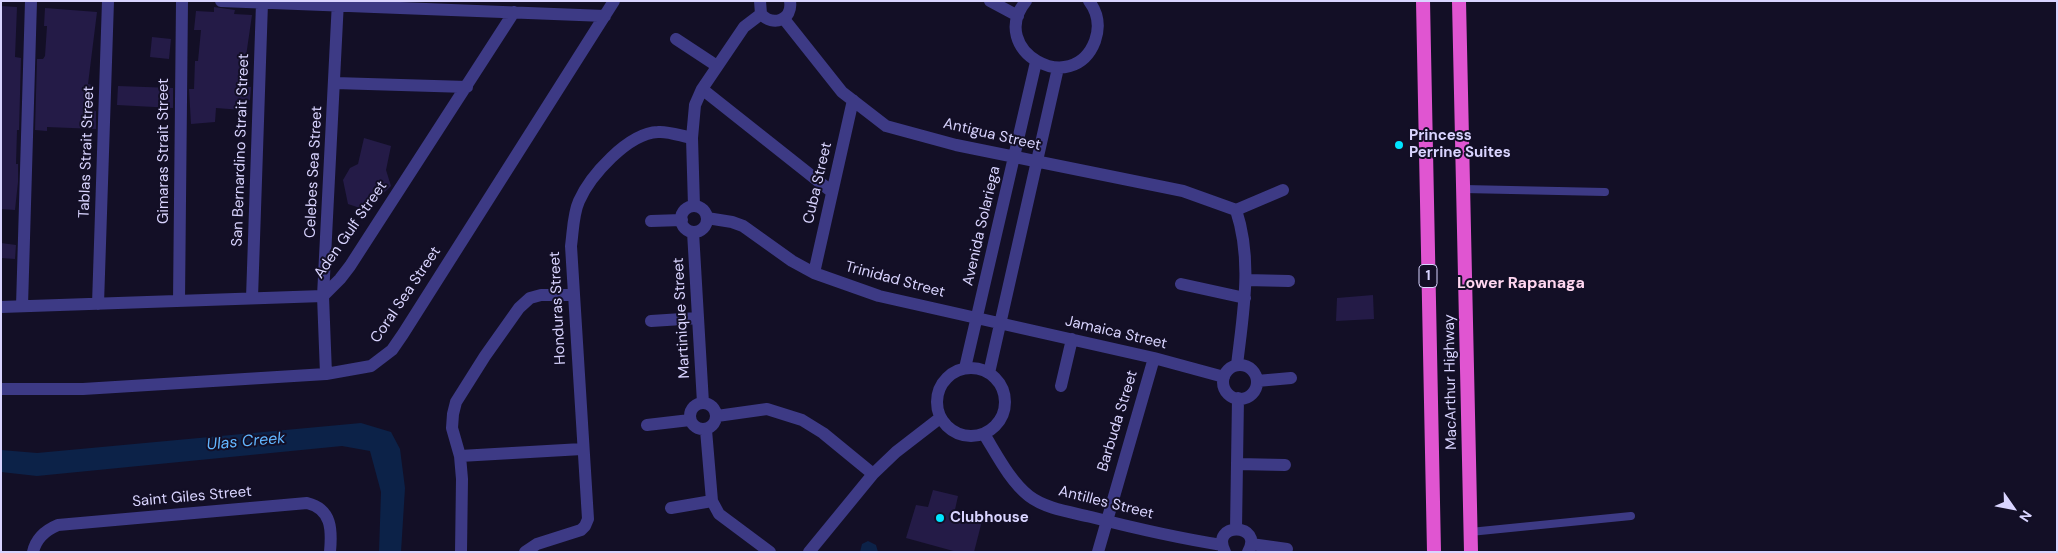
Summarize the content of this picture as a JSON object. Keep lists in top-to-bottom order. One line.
{"streets":{"highway":["1","MacArthur Highway"],"street":["Antigua Street","San Bernardino Strait Street","Gimaras Strait Street","Tablas Strait Street","Celebes Sea Street","Cuba Street","Avenida Solariega","Aden Gulf Street","Trinidad Street","Coral Sea Street","Honduras Street","Martinique Street","Jamaica Street","Barbuda Street","Saint Giles Street","Antilles Street"]},"crossings":[["Antigua Street","Cuba Street"],["Antigua Street","Avenida Solariega"],["San Bernardino Strait Street","Aden Gulf Street"],["Gimaras Strait Street","Aden Gulf Street"],["Tablas Strait Street","Aden Gulf Street"],["Celebes Sea Street","Aden Gulf Street"],["Celebes Sea Street","Coral Sea Street"],["Cuba Street","Trinidad Street"],["Avenida Solariega","Trinidad Street"],["Avenida Solariega","Antilles Street"],["Trinidad Street","Martinique Street"],["Trinidad Street","Jamaica Street"],["Jamaica Street","Barbuda Street"],["Barbuda Street","Antilles Street"]],"districts":["Lower Rapanaga"],"water":["Ulas Creek"],"places":["Princess Perrine Suites","Clubhouse"],"north":"bottom right"}
